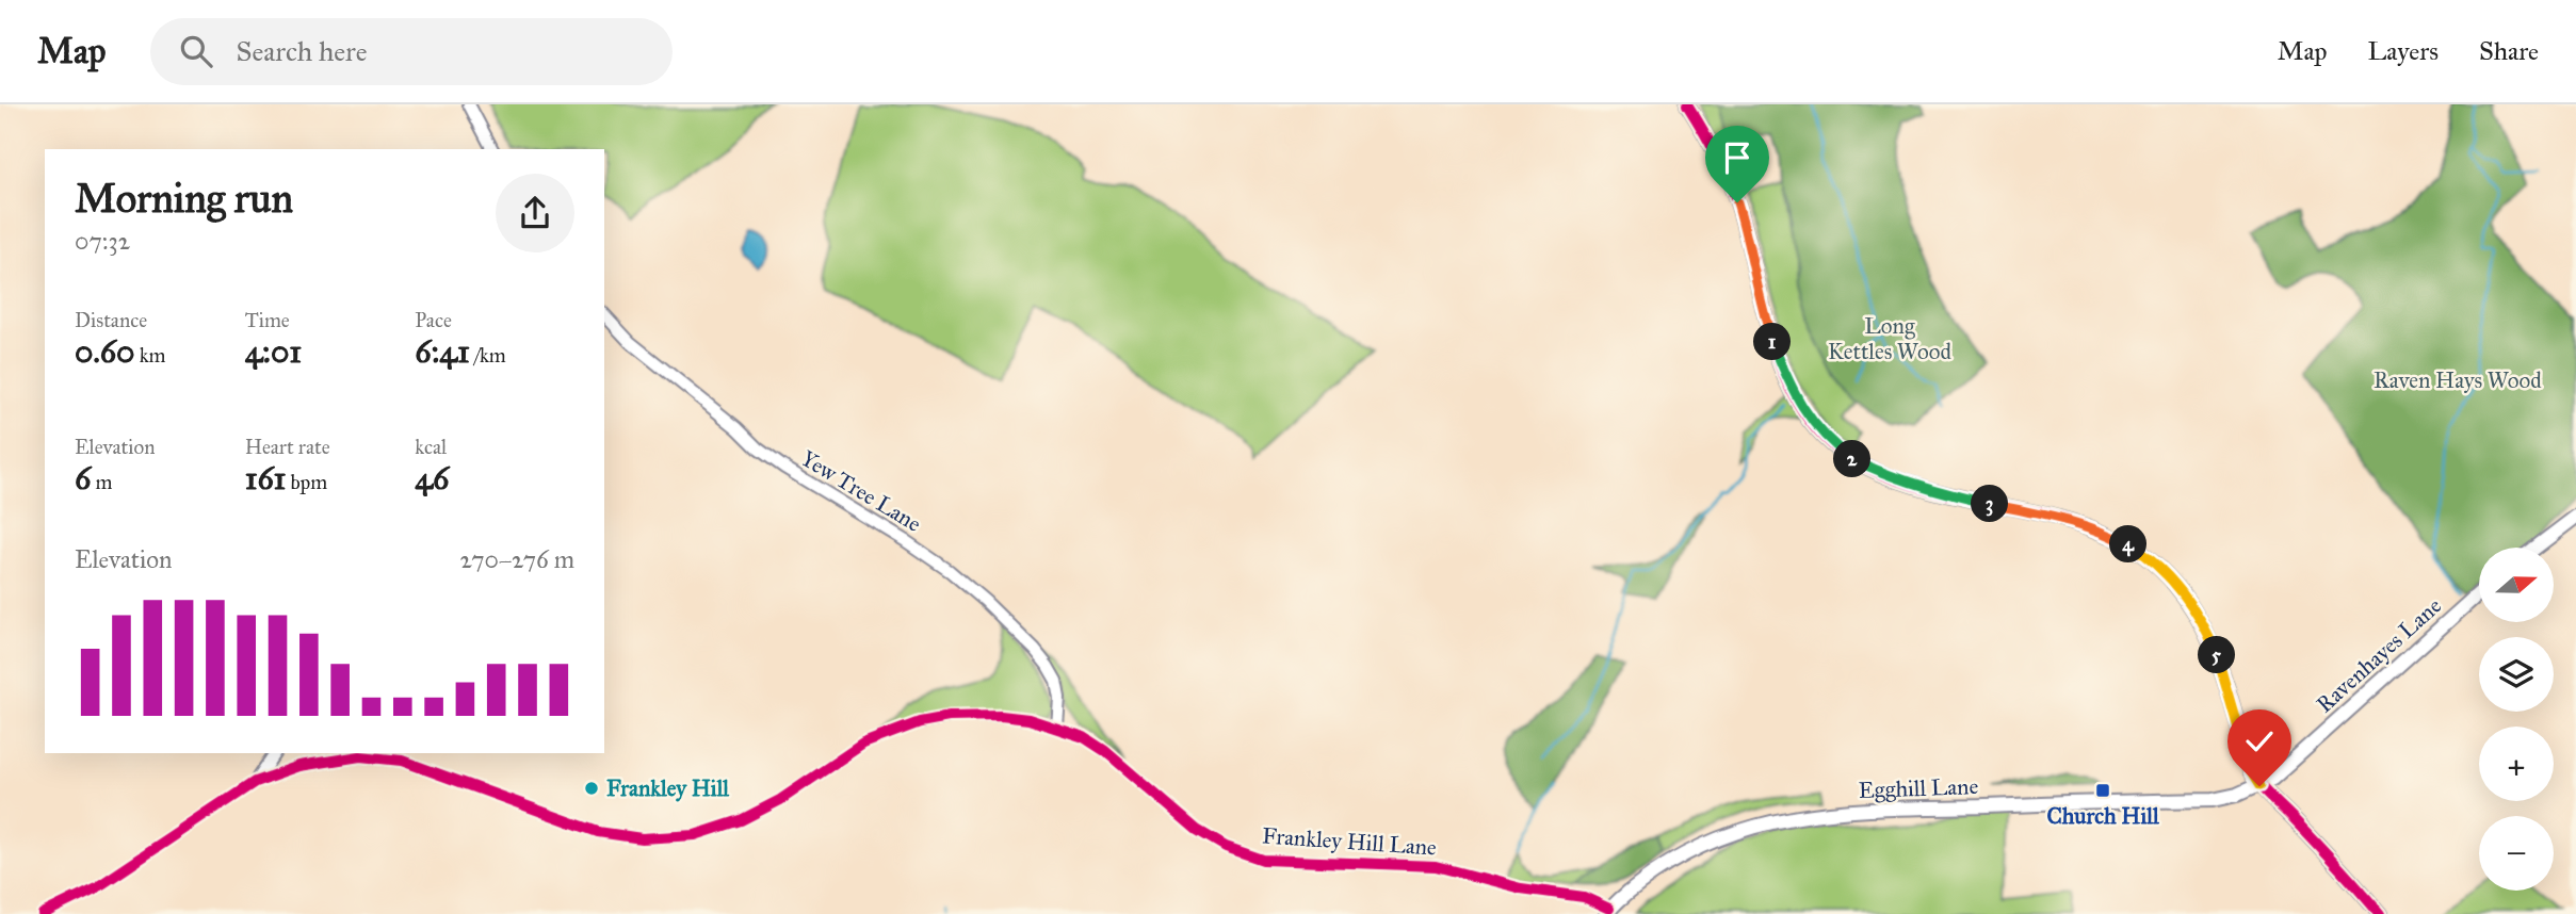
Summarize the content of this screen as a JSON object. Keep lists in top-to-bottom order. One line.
{"streets":{"street":["Yew Tree Lane","Ravenhayes Lane","Egghill Lane","Frankley Hill Lane"]},"crossings":[["Yew Tree Lane","Frankley Hill Lane"],["Ravenhayes Lane","Egghill Lane"],["Egghill Lane","Frankley Hill Lane"]],"parks":["Long Kettles Wood","Raven Hays Wood"],"places":{"other":["Frankley Hill"],"transit":["Church Hill"]},"north":"right","page":{"header":"Map","search":"Search here","nav":["Map","Layers","Share"],"heading":["Morning run","07:32"],"stats":[["Distance","0.60 km"],["Time","4:01"],["Pace","6:41 /km"],["Elevation","6 m"],["Heart rate","161 bpm"],["kcal","46"]],"pins":["1","2","3","4","5"],"chart":["Elevation","270–276 m"],"map_buttons":["+","−"]}}
